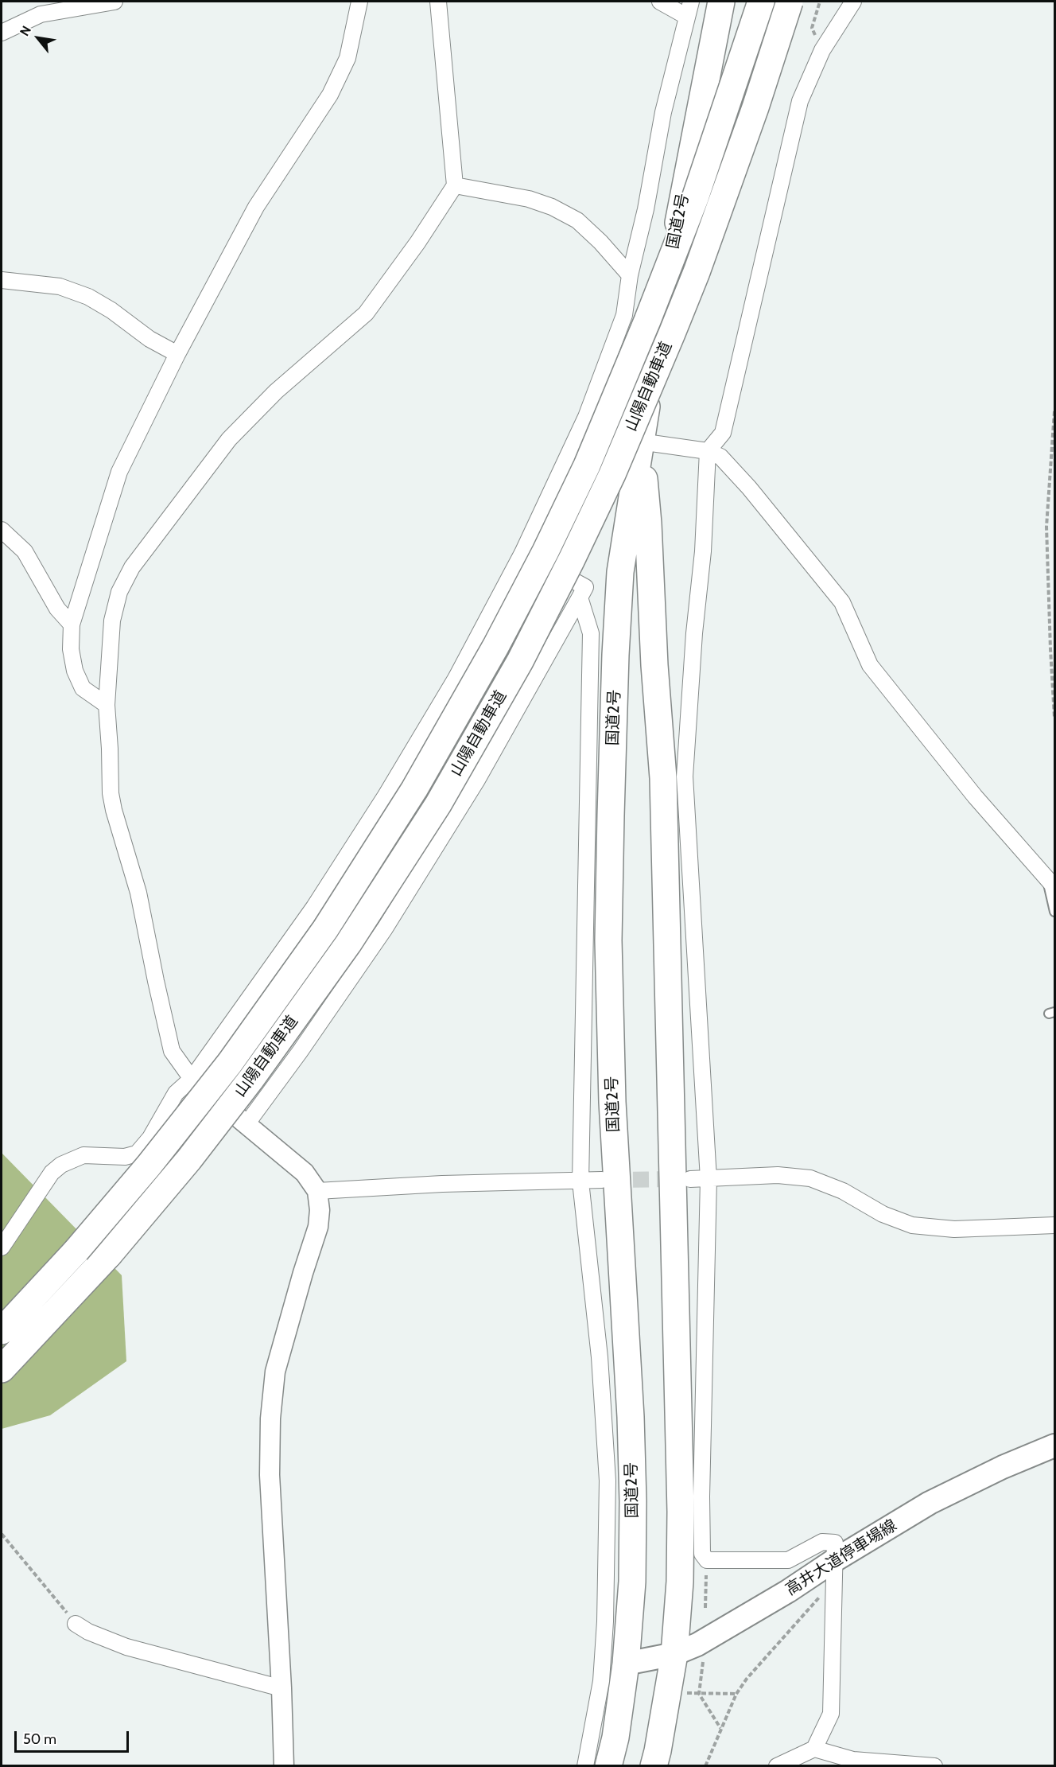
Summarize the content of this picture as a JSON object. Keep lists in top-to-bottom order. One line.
{"streets":{"highway":["国道2号","山陽自動車道"],"main road":["高井大道停車場線"]},"crossings":[["国道2号","高井大道停車場線"]],"scale_bar":"50 m","north":"top left"}
